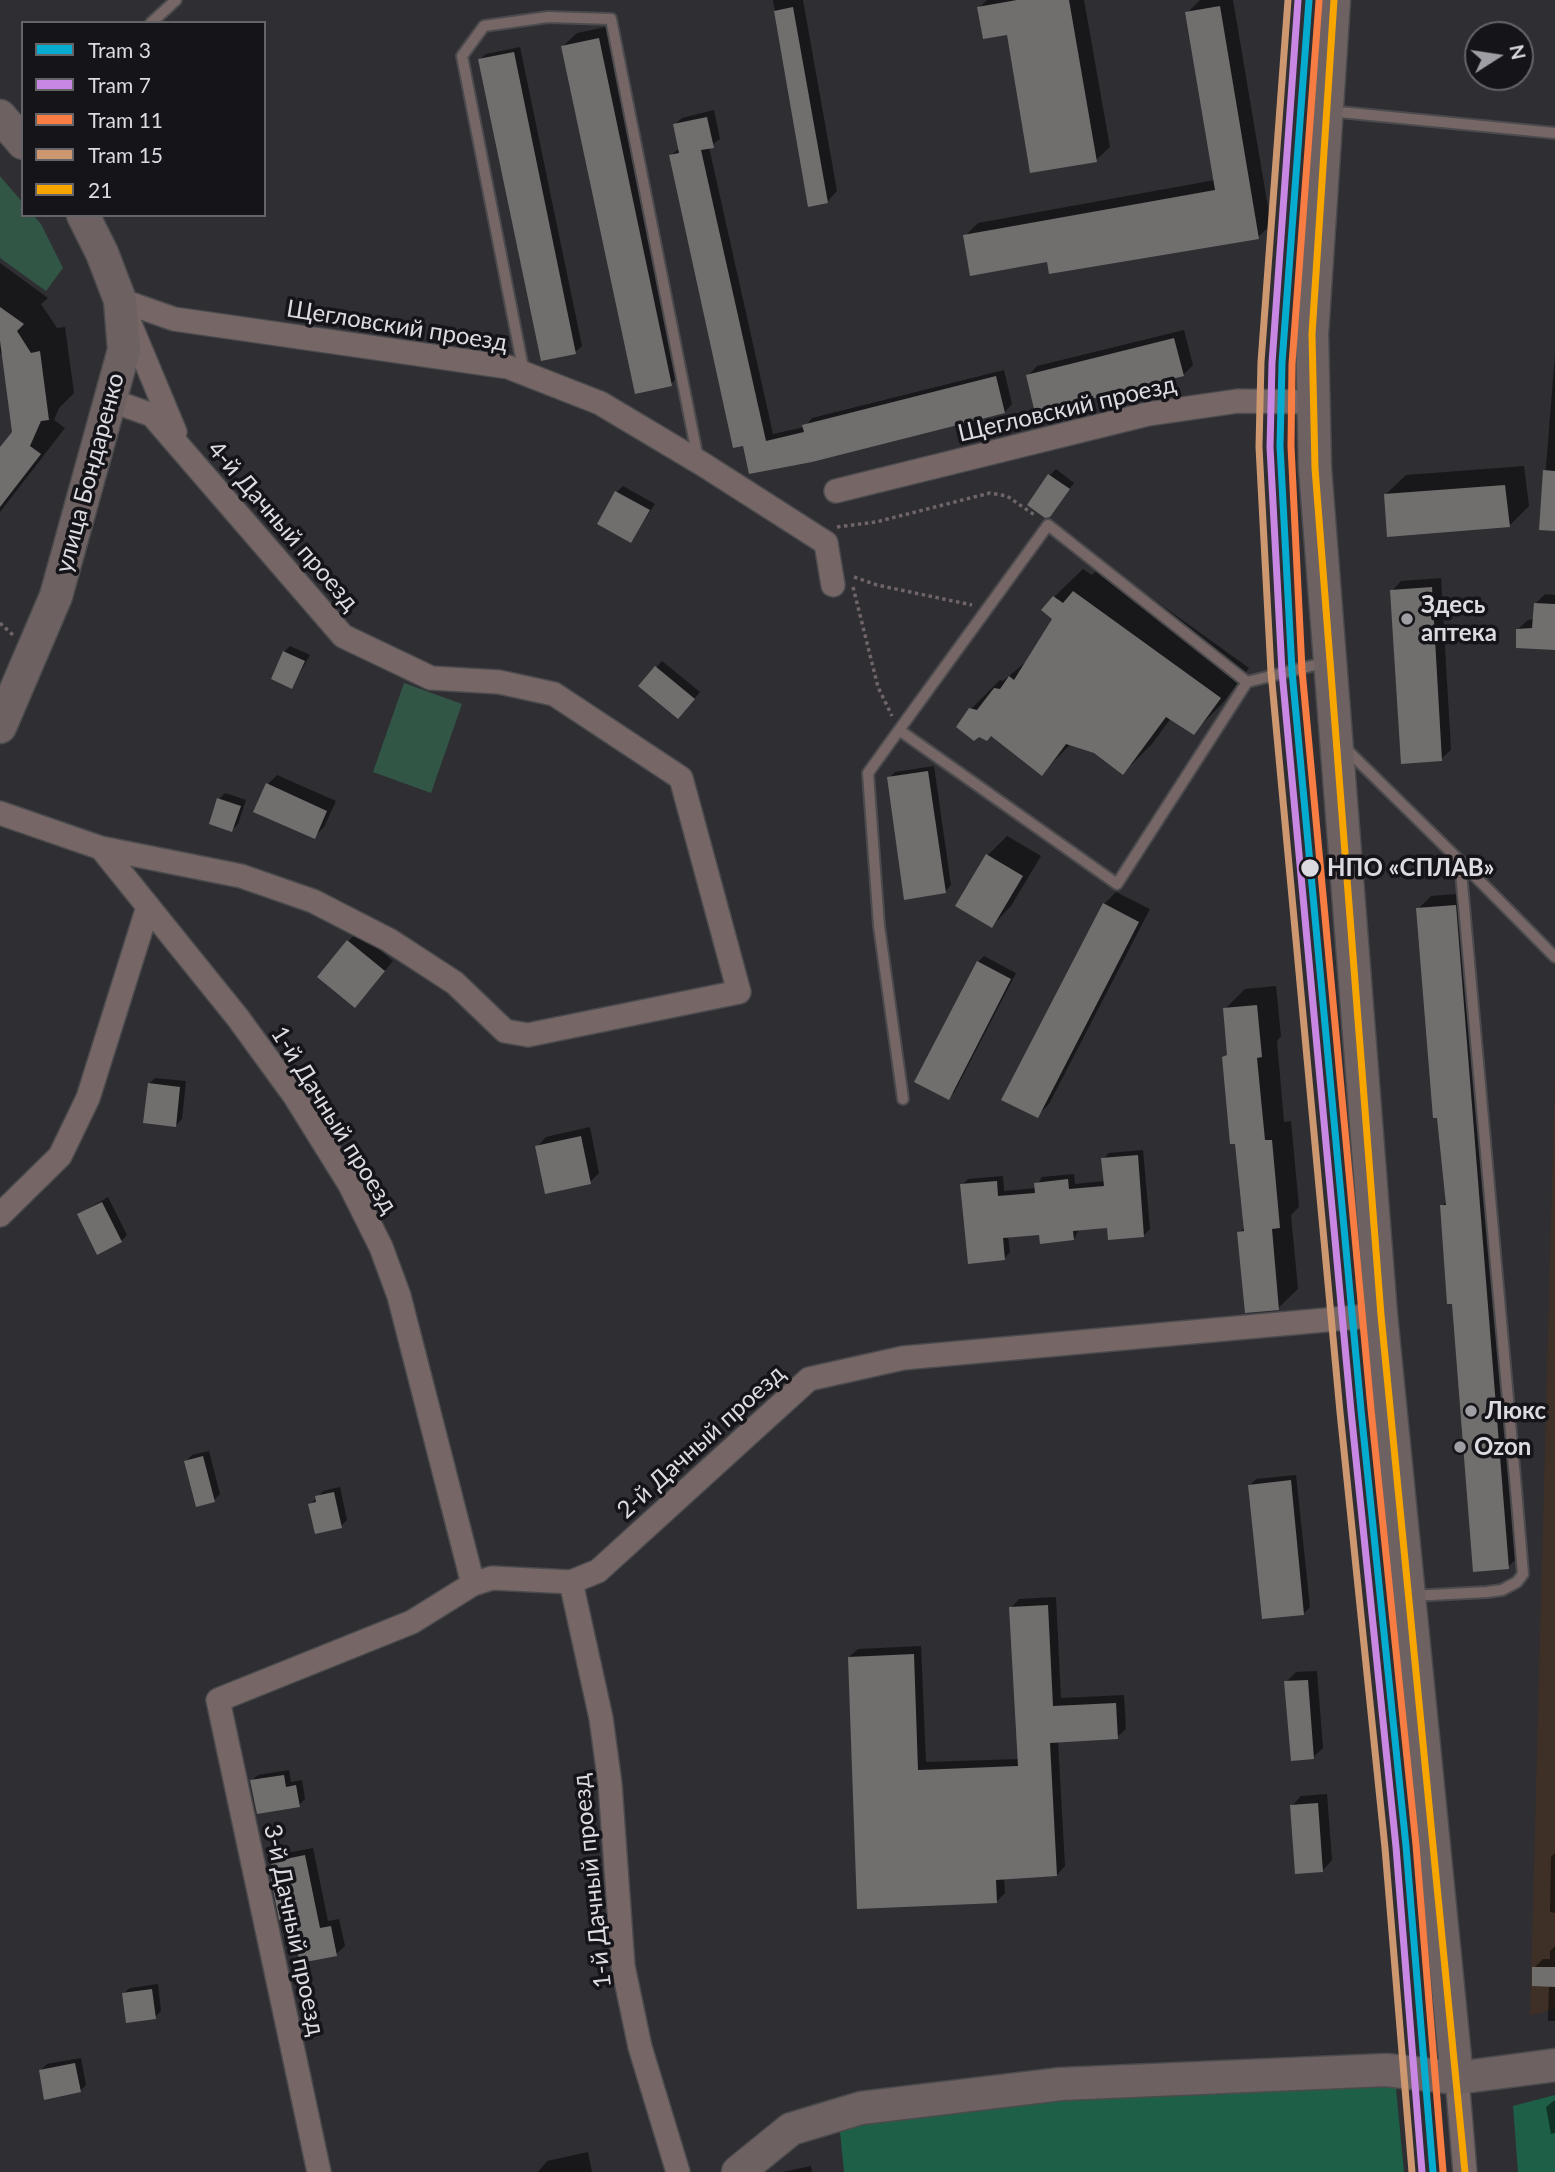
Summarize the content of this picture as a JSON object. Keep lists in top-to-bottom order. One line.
{"streets":{"street":["Щегловский проезд","улица Бондаренко","4-й Дачный проезд","1-й Дачный проезд","2-й Дачный проезд","3-й Дачный проезд"]},"crossings":[["Щегловский проезд","улица Бондаренко"],["улица Бондаренко","4-й Дачный проезд"],["4-й Дачный проезд","1-й Дачный проезд"],["1-й Дачный проезд","2-й Дачный проезд"],["2-й Дачный проезд","3-й Дачный проезд"]],"places":["Здесь аптека","НПО «СПЛАВ»","Люкс","Ozon"],"lines":["tram line 3","tram line 7","tram line 15","transit line 21","tram line 11"],"legend":["Tram 3","Tram 7","Tram 11","Tram 15","21"],"north":"right"}
